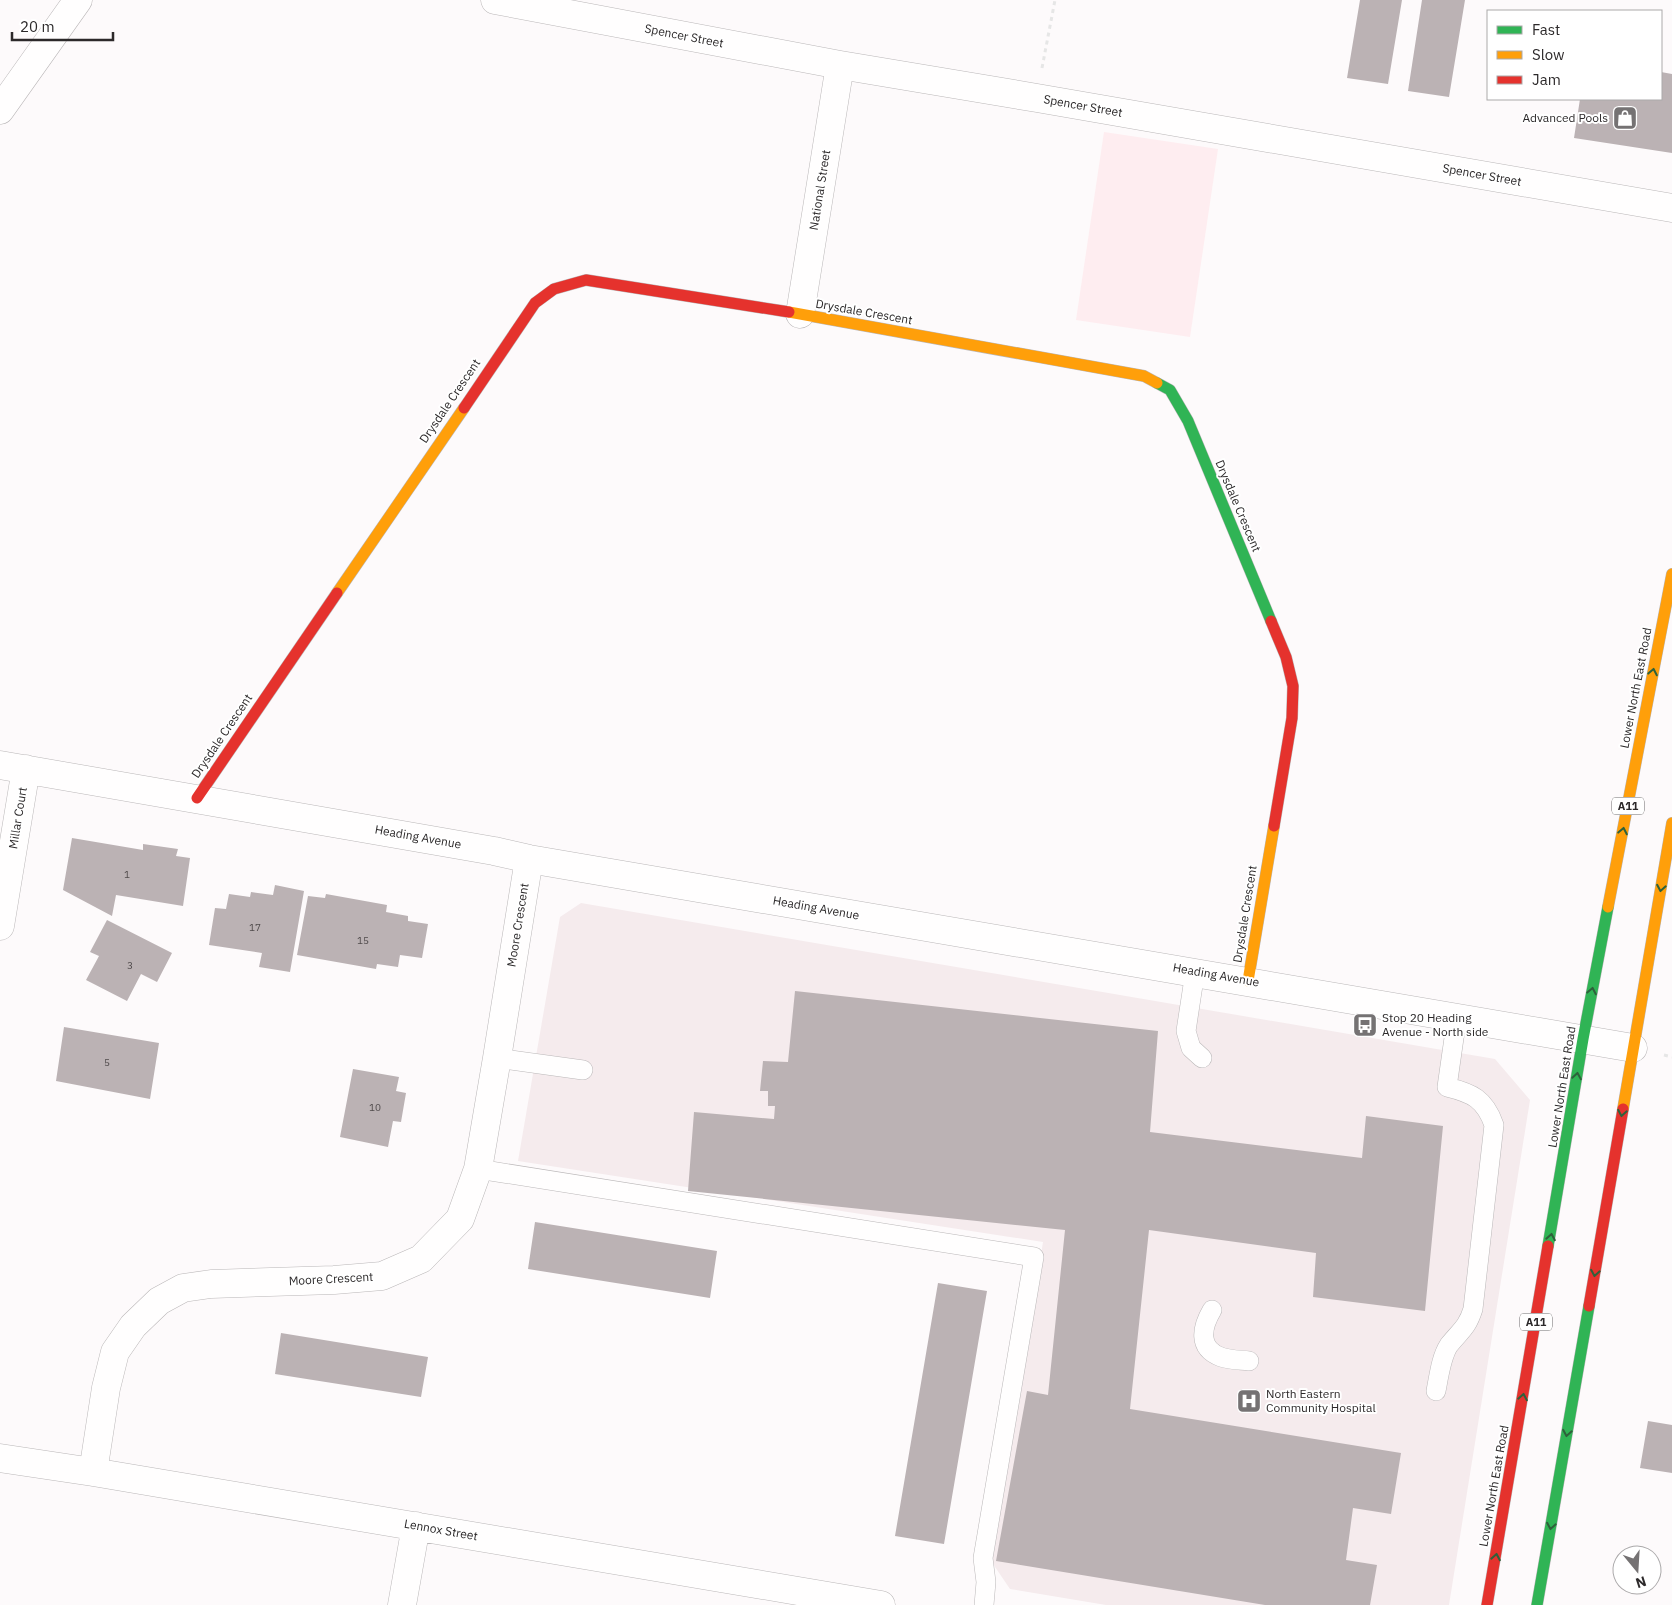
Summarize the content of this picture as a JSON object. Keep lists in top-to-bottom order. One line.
{"streets":{"street":["Spencer Street","National Street","Drysdale Crescent","Lower North East Road","A11","Millar Court","Heading Avenue","Moore Crescent","Lennox Street"]},"crossings":[["Spencer Street","National Street"],["National Street","Drysdale Crescent"],["Drysdale Crescent","Heading Avenue"],["Lower North East Road","Heading Avenue"],["Millar Court","Heading Avenue"],["Heading Avenue","Moore Crescent"],["Moore Crescent","Lennox Street"]],"places":{"shop":["Advanced Pools"],"bus stop":["Stop 20 Heading Avenue - North side"],"hospital":["North Eastern Community Hospital"]},"house_numbers":["1","17","15","3","5","10"],"legend":["Fast","Slow","Jam"],"scale_bar":"20 m","north":"bottom"}
